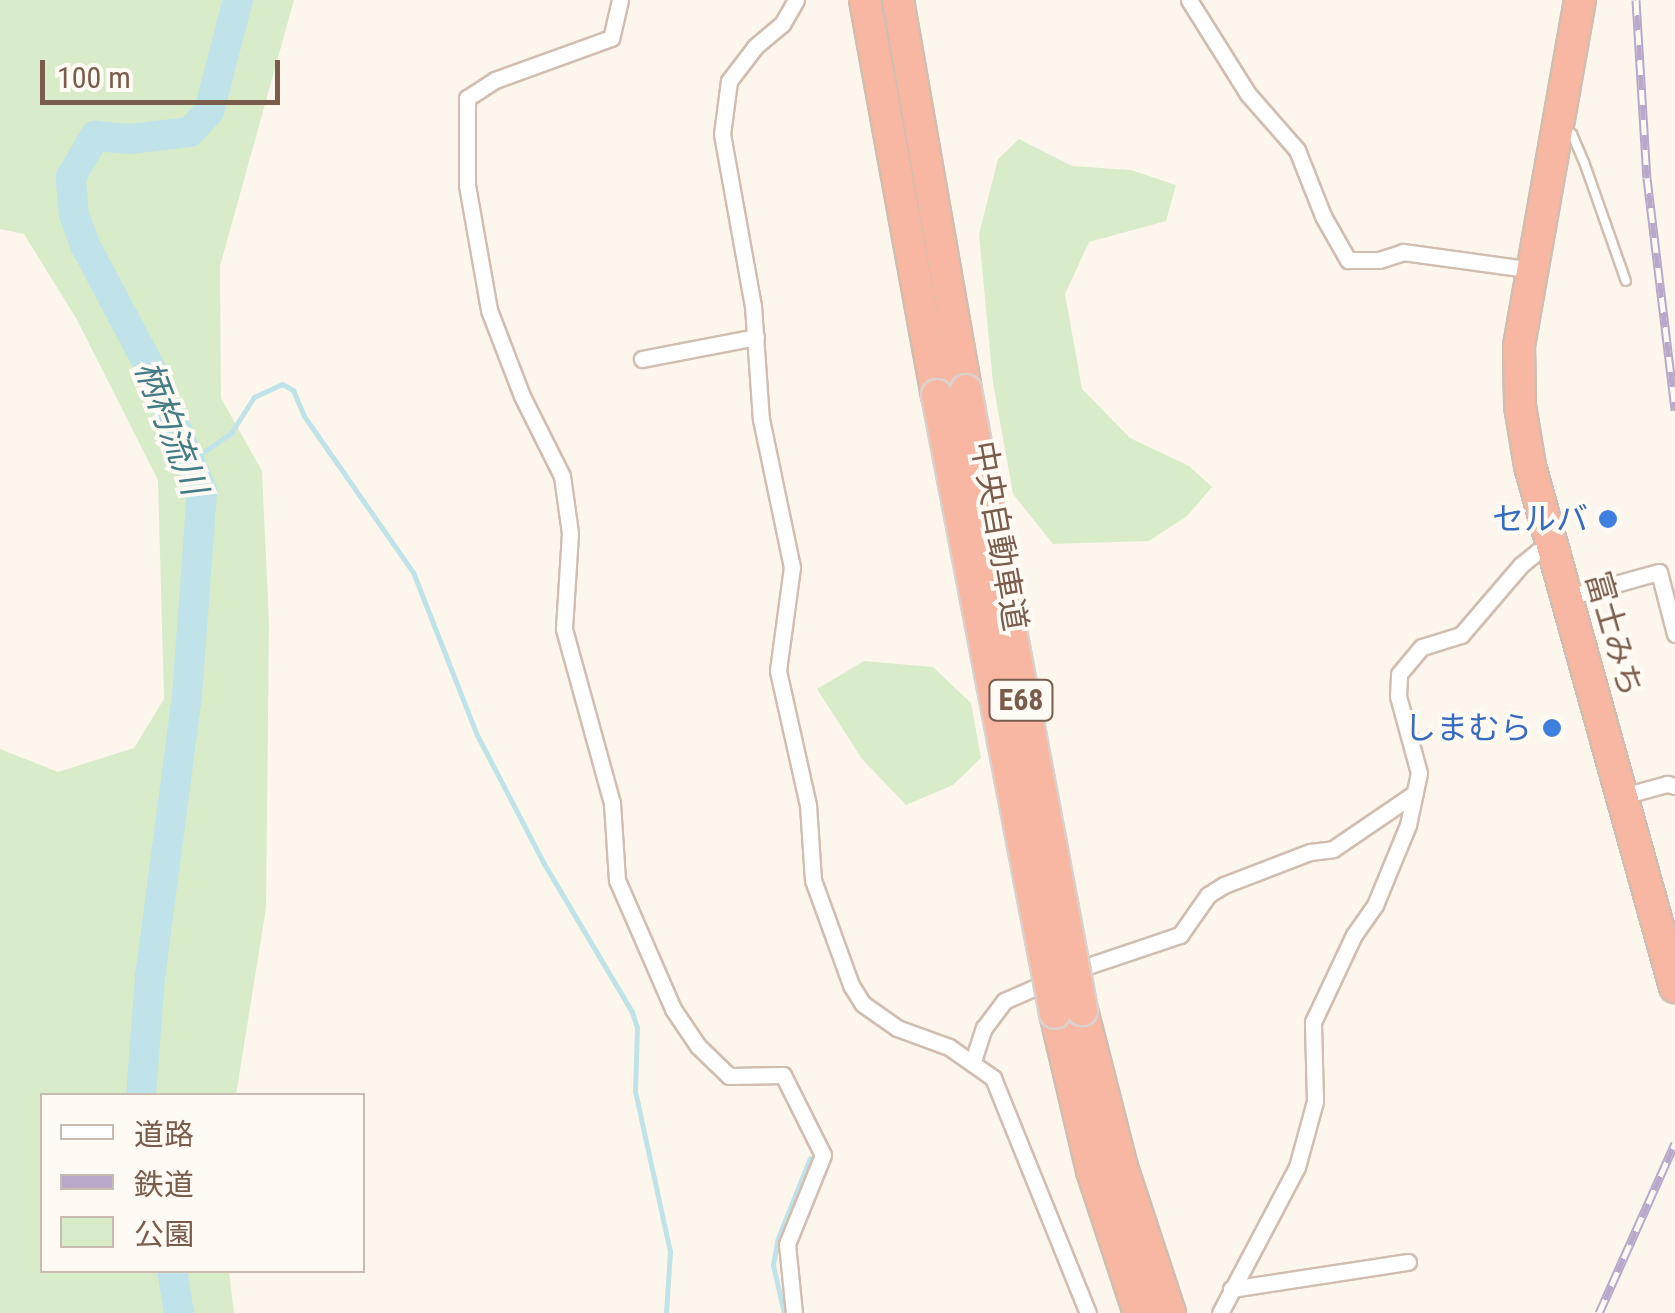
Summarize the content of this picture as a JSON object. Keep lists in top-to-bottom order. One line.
{"streets":{"highway":["中央自動車道","富士みち","E68"]},"water":["柄杓流川"],"places":["セルバ","しまむら"],"legend":["道路","鉄道","公園"],"scale_bar":"100 m"}
